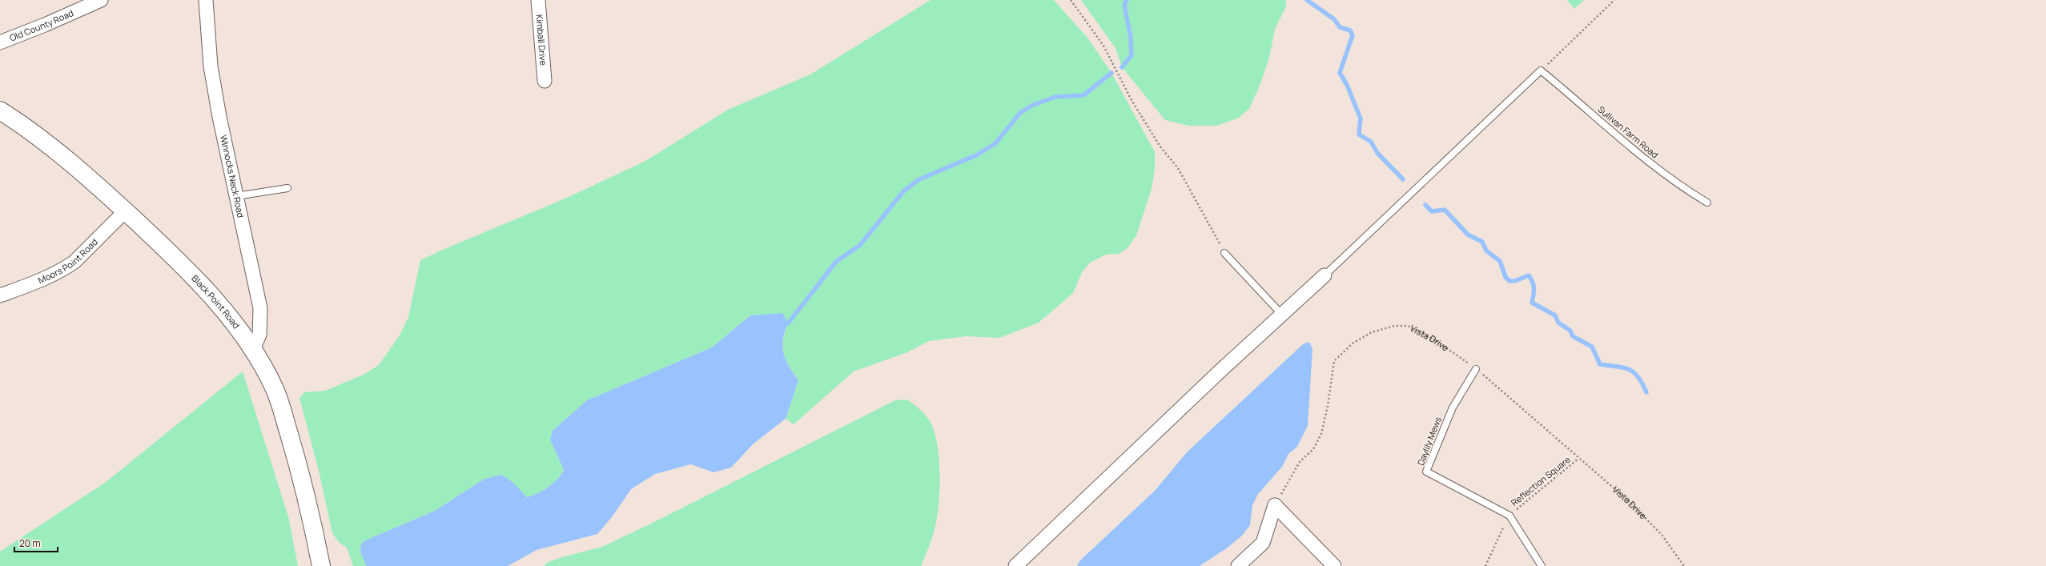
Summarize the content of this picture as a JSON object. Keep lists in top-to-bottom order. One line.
{"streets":{"main road":["Black Point Road"],"street":["Old County Road","Kimball Drive","Winnocks Neck Road","Moors Point Road"],"lane":["Sullivan Farm Road","Daylily Mews"],"path":["Vista Drive","Reflection Square"]},"crossings":[["Winnocks Neck Road","Black Point Road"],["Moors Point Road","Black Point Road"],["Vista Drive","Daylily Mews"],["Vista Drive","Reflection Square"],["Daylily Mews","Reflection Square"]],"scale_bar":"20 m"}
